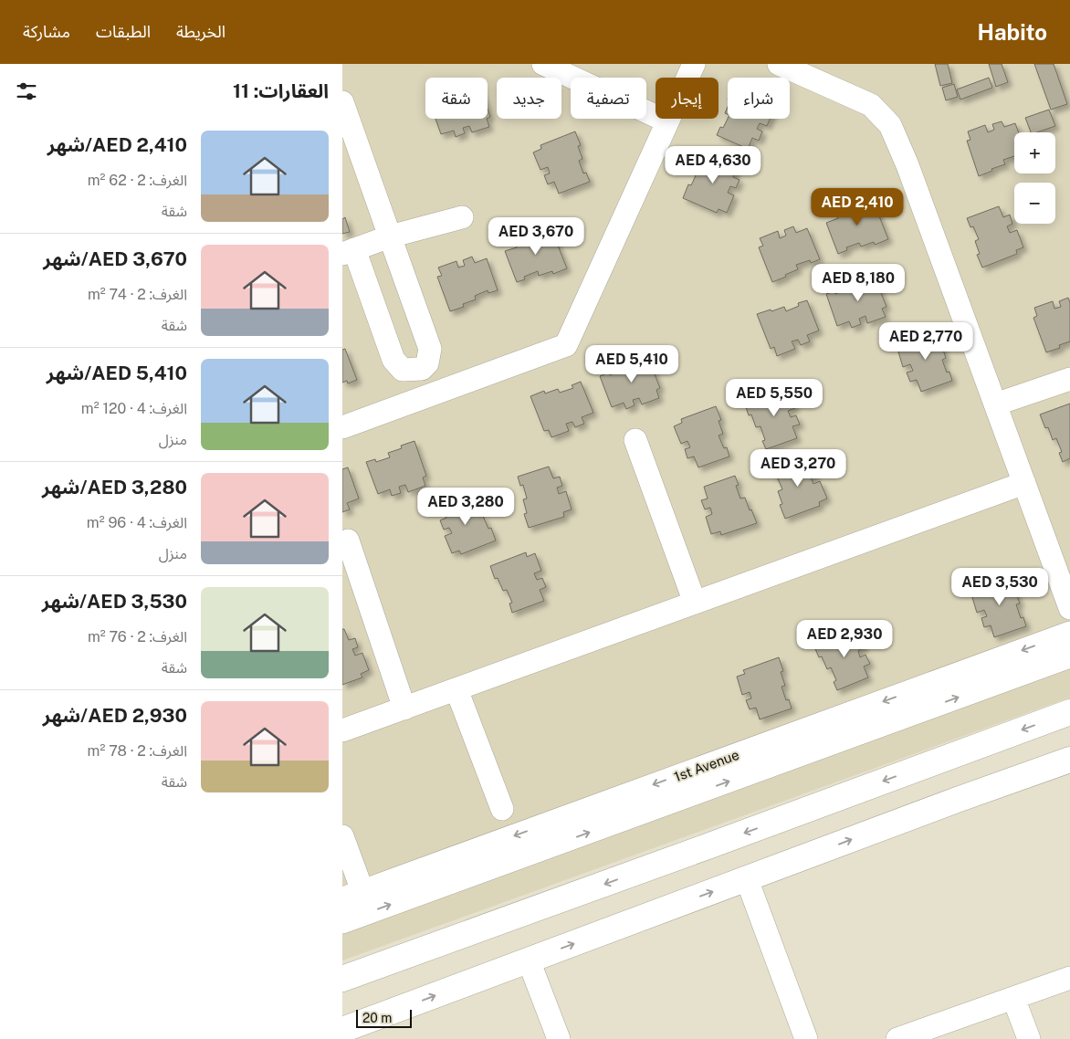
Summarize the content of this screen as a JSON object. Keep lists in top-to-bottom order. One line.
{"streets":{"street":["1st Avenue"]},"scale_bar":"20 m","page":{"header":"Habito","nav":["الخريطة","الطبقات","مشاركة"],"heading":"العقارات: 11","chip":["شراء","إيجار","تصفية","جديد","شقة"],"list":[{"name":"AED 2,410/شهر","note":"الغرف: 2 · 62 m² · شقة"},{"name":"AED 3,670/شهر","note":"الغرف: 2 · 74 m² · شقة"},{"name":"AED 5,410/شهر","note":"الغرف: 4 · 120 m² · منزل"},{"name":"AED 3,280/شهر","note":"الغرف: 4 · 96 m² · منزل"},{"name":"AED 3,530/شهر","note":"الغرف: 2 · 76 m² · شقة"},{"name":"AED 2,930/شهر","note":"الغرف: 2 · 78 m² · شقة"}],"map_buttons":["+","−"],"price":["AED 4,630","AED 2,410","AED 3,670","AED 8,180","AED 2,770","AED 5,410","AED 5,550","AED 3,270","AED 3,280","AED 3,530","AED 2,930"],"scale":"20 m"}}
